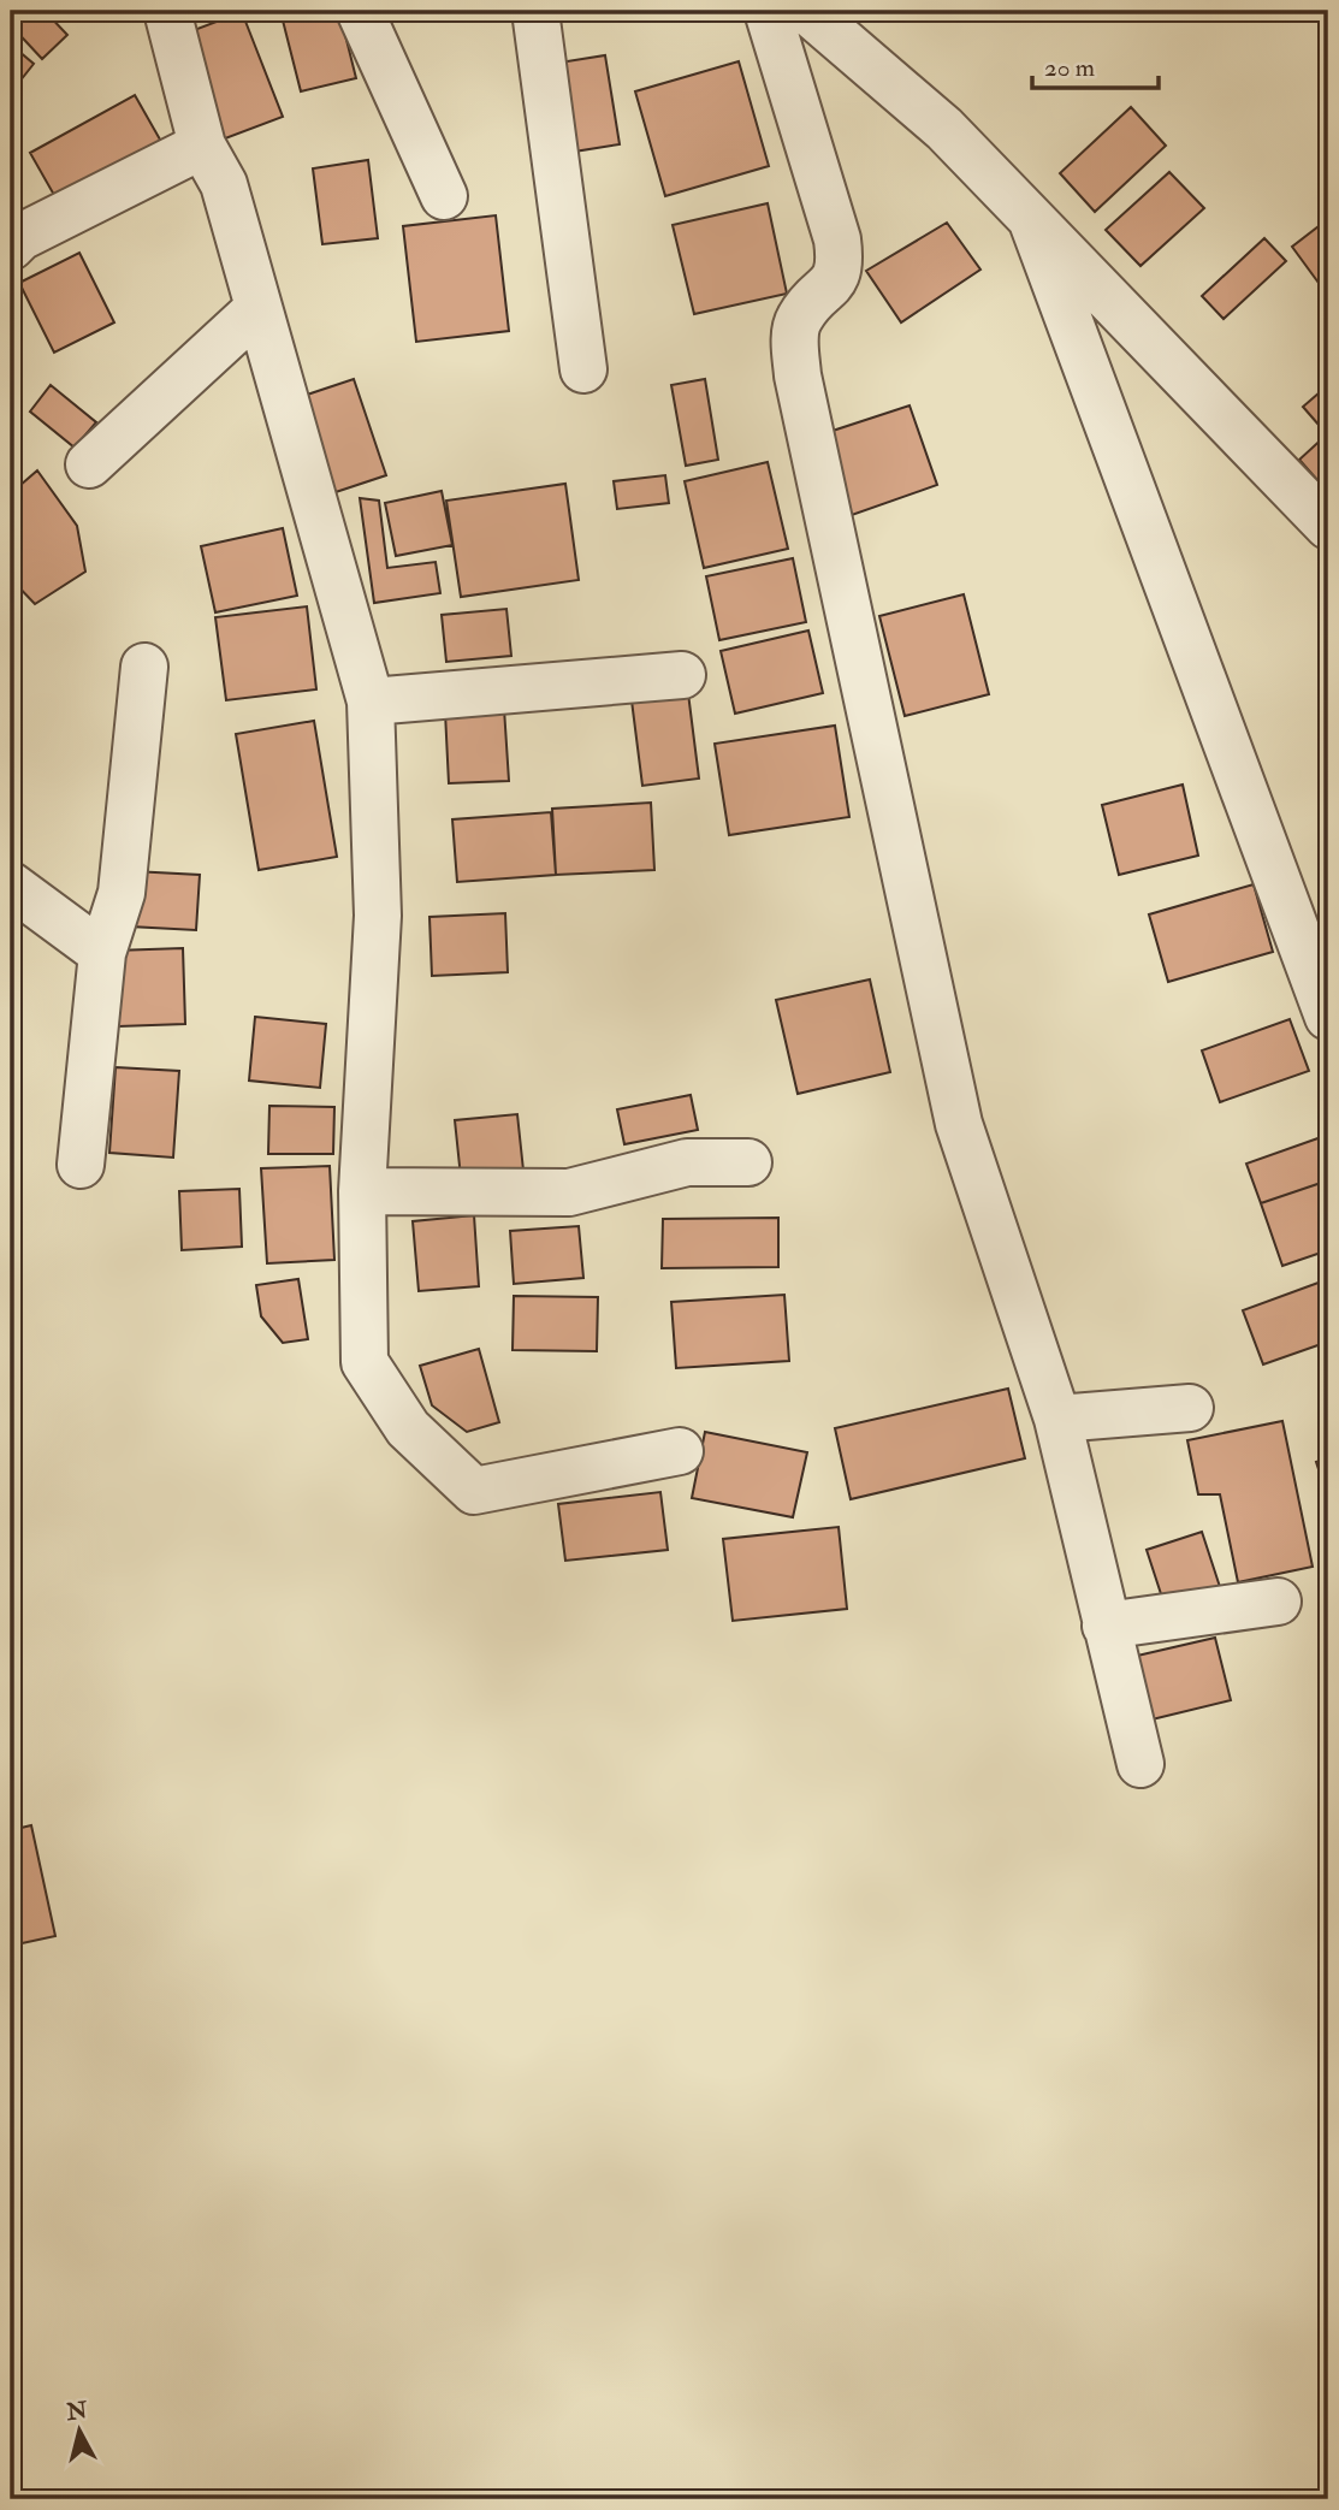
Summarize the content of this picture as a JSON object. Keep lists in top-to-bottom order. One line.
{"scale_bar":"20 m","north":"top"}
